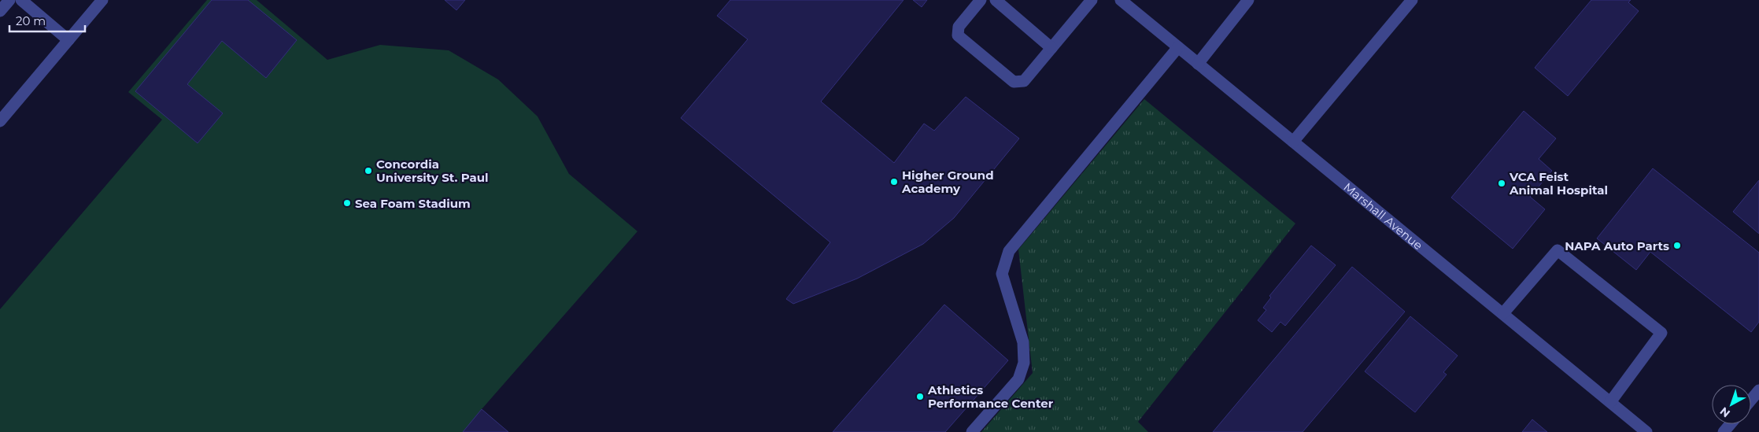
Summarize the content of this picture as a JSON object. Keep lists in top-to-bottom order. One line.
{"streets":{"street":["Marshall Avenue"]},"places":["Concordia University St. Paul","Higher Ground Academy","VCA Feist Animal Hospital","Sea Foam Stadium","NAPA Auto Parts","Athletics Performance Center"],"scale_bar":"20 m","north":"bottom left"}
